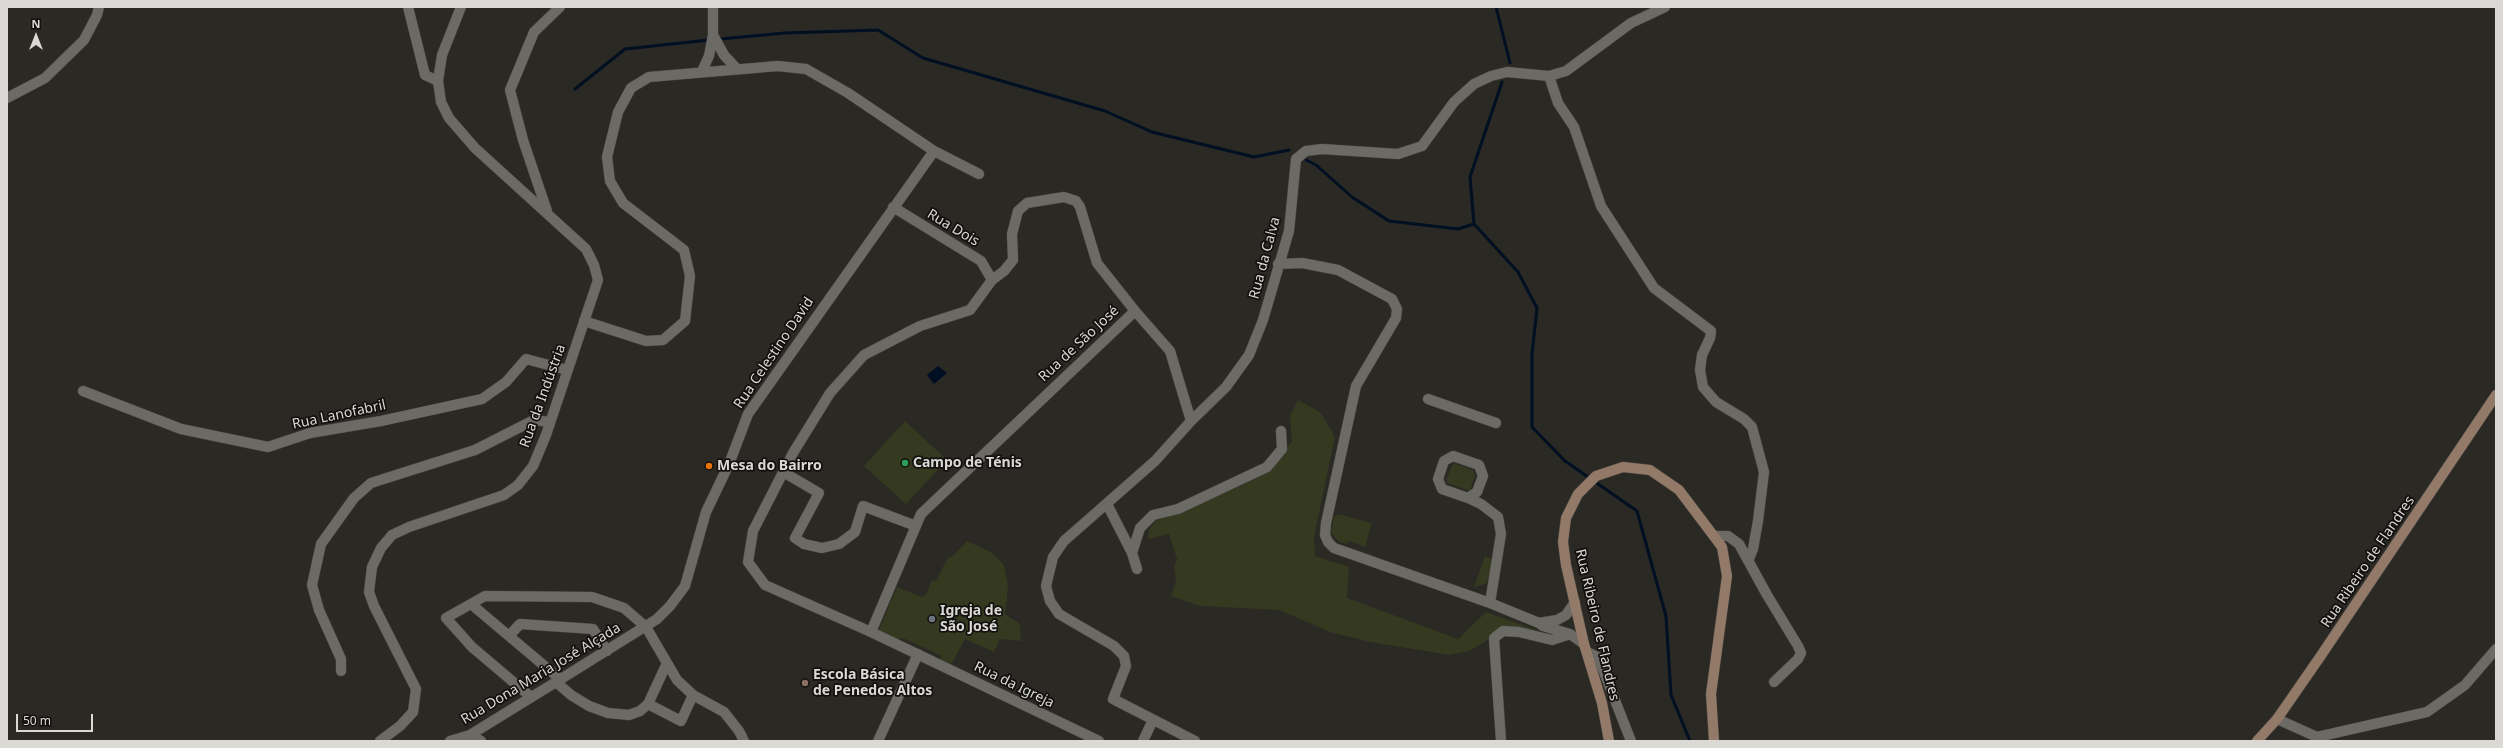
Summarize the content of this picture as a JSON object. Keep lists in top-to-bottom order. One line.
{"streets":{"main road":["Rua Ribeiro de Flandres"],"street":["Rua Dois","Rua da Calva","Rua de São José","Rua Celestino David","Rua da Indústria","Rua Lanofabril","Rua Dona Maria José Alçada","Rua da Igreja"]},"crossings":[["Rua Dois","Rua de São José"],["Rua Dois","Rua Celestino David"],["Rua Dois","Rua da Igreja"],["Rua de São José","Rua da Igreja"],["Rua Celestino David","Rua Dona Maria José Alçada"],["Rua da Indústria","Rua Lanofabril"]],"places":["Campo de Ténis","Mesa do Bairro","Igreja de São José","Escola Básica de Penedos Altos"],"scale_bar":"50 m","north":"top"}
